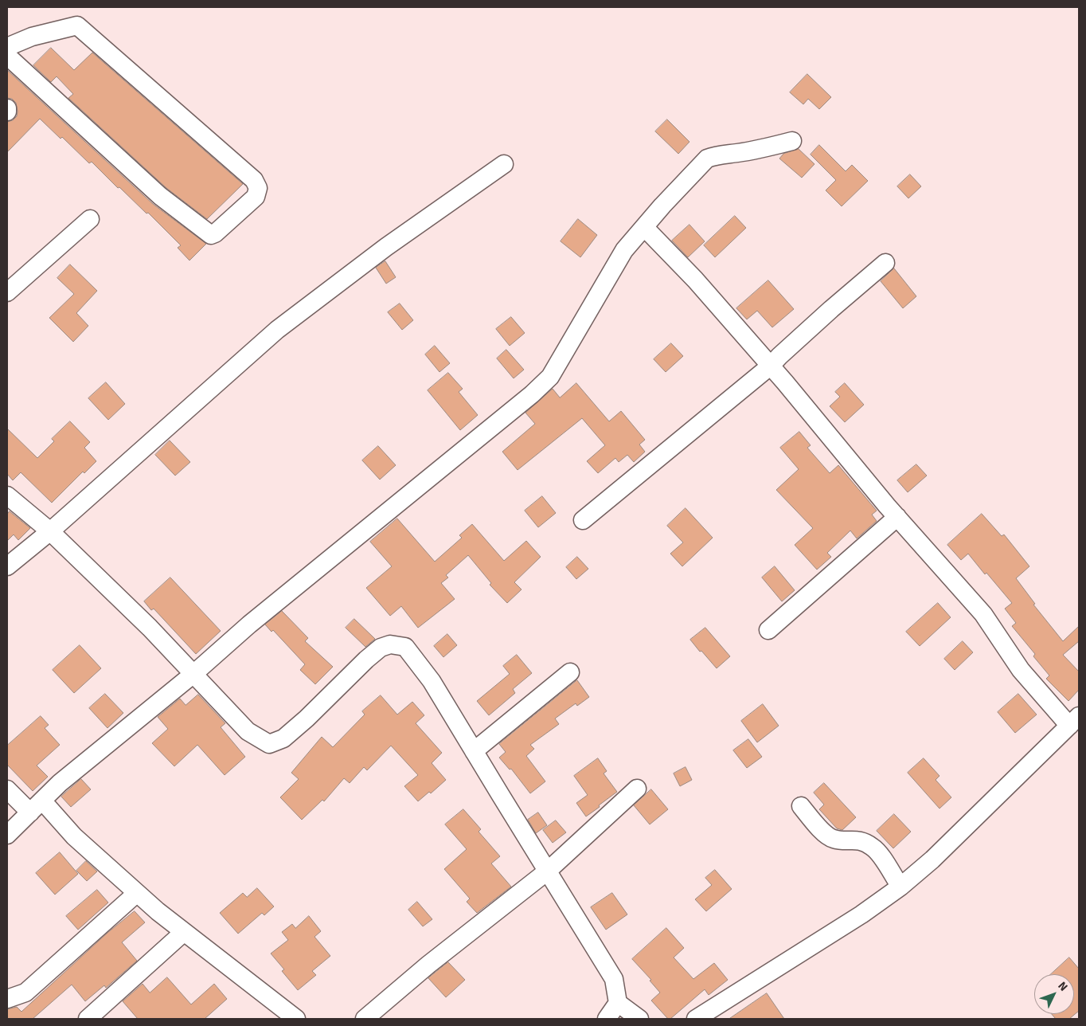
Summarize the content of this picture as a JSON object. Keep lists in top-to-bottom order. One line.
{"north":"top right"}
